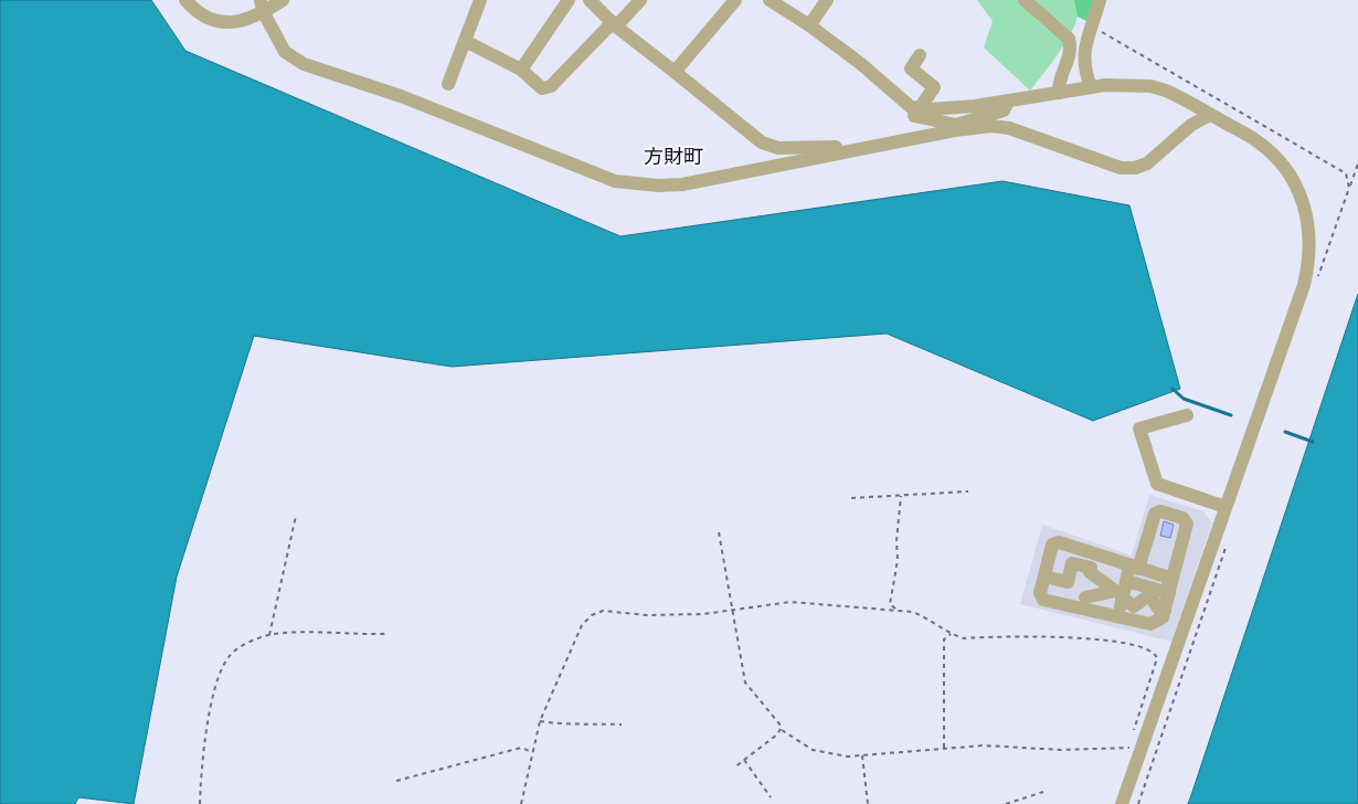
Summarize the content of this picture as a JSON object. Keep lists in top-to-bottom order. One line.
{"districts":["方財町"]}
